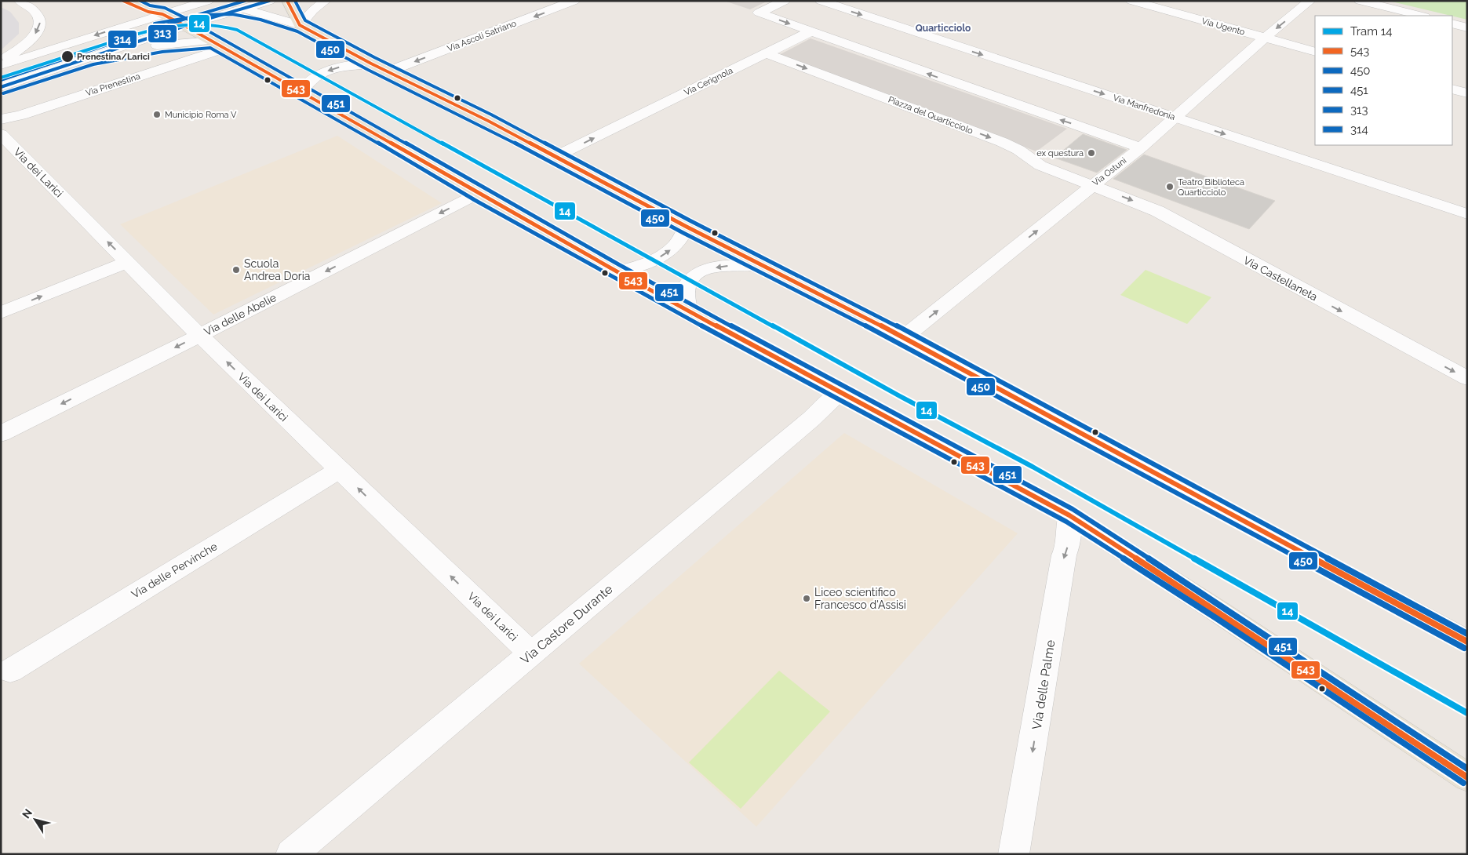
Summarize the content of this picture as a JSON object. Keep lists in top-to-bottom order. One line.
{"streets":{"street":["Via Ugento","Via Ascoli Satriano","Via Cerignola","Via Prenestina","Via Manfredonia","Piazza del Quarticciolo","Via Ostuni","Via dei Larici","Via Castellaneta","Via delle Abelie","Via delle Pervinche","Via Castore Durante","Via delle Palme"]},"crossings":[["Via Ugento","Via Ostuni"],["Via Cerignola","Piazza del Quarticciolo"],["Via Manfredonia","Via Ostuni"],["Piazza del Quarticciolo","Via Ostuni"],["Piazza del Quarticciolo","Via Castellaneta"],["Via Ostuni","Via Castellaneta"],["Via dei Larici","Via delle Abelie"],["Via dei Larici","Via delle Pervinche"],["Via dei Larici","Via Castore Durante"]],"one_way":["Via Ascoli Satriano","Via dei Larici","Via Castellaneta","Via delle Palme"],"districts":["Quarticciolo"],"places":["Prenestina/Larici","Municipio Roma V","ex questura","Teatro Biblioteca Quarticciolo","Scuola Andrea Doria","Liceo scientifico Francesco d'Assisi"],"lines":["transit line 543","transit line 451","transit line 313","transit line 314","transit line 450","tram line 14"],"legend":["Tram 14","543","450","451","313","314"],"north":"top left"}
